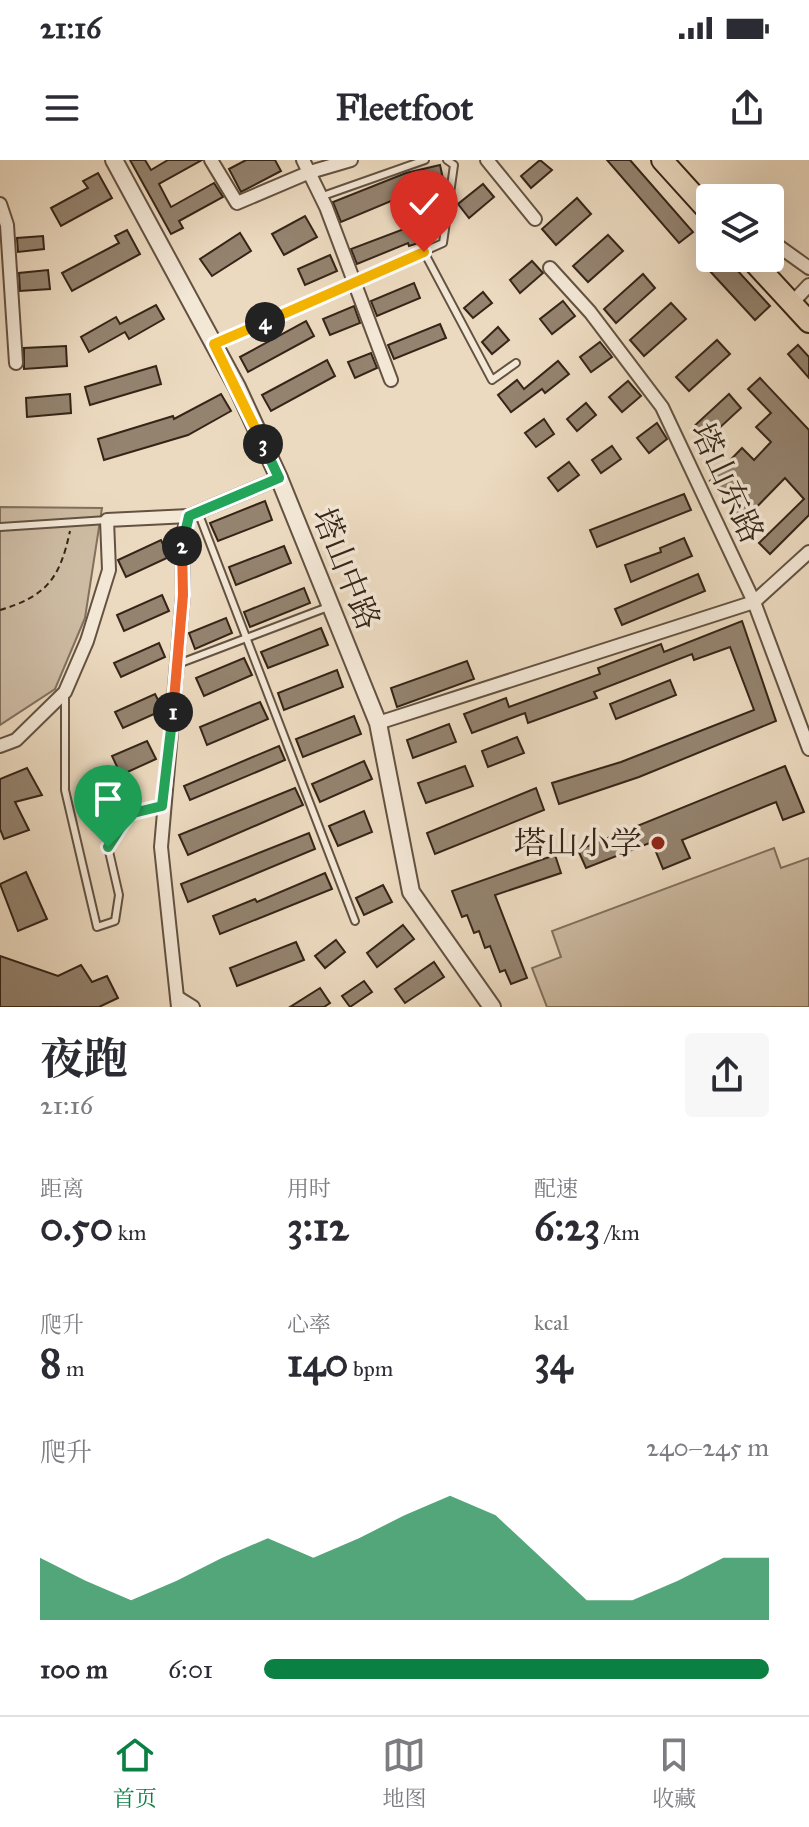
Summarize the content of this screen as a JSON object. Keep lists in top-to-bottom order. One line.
{"streets":{"street":["塔山东路","塔山中路"]},"places":["塔山小学"],"page":{"status":"21:16","header":"Fleetfoot","pins":["4","3","2","1"],"heading":["夜跑","21:16"],"stats":[["距离","0.50 km"],["用时","3:12"],["配速","6:23 /km"],["爬升","8 m"],["心率","140 bpm"],["kcal","34"]],"chart":["爬升","240–245 m"],"list":[{"name":"100 m","note":"6:01"}],"tabs":["首页","地图","收藏"]}}
